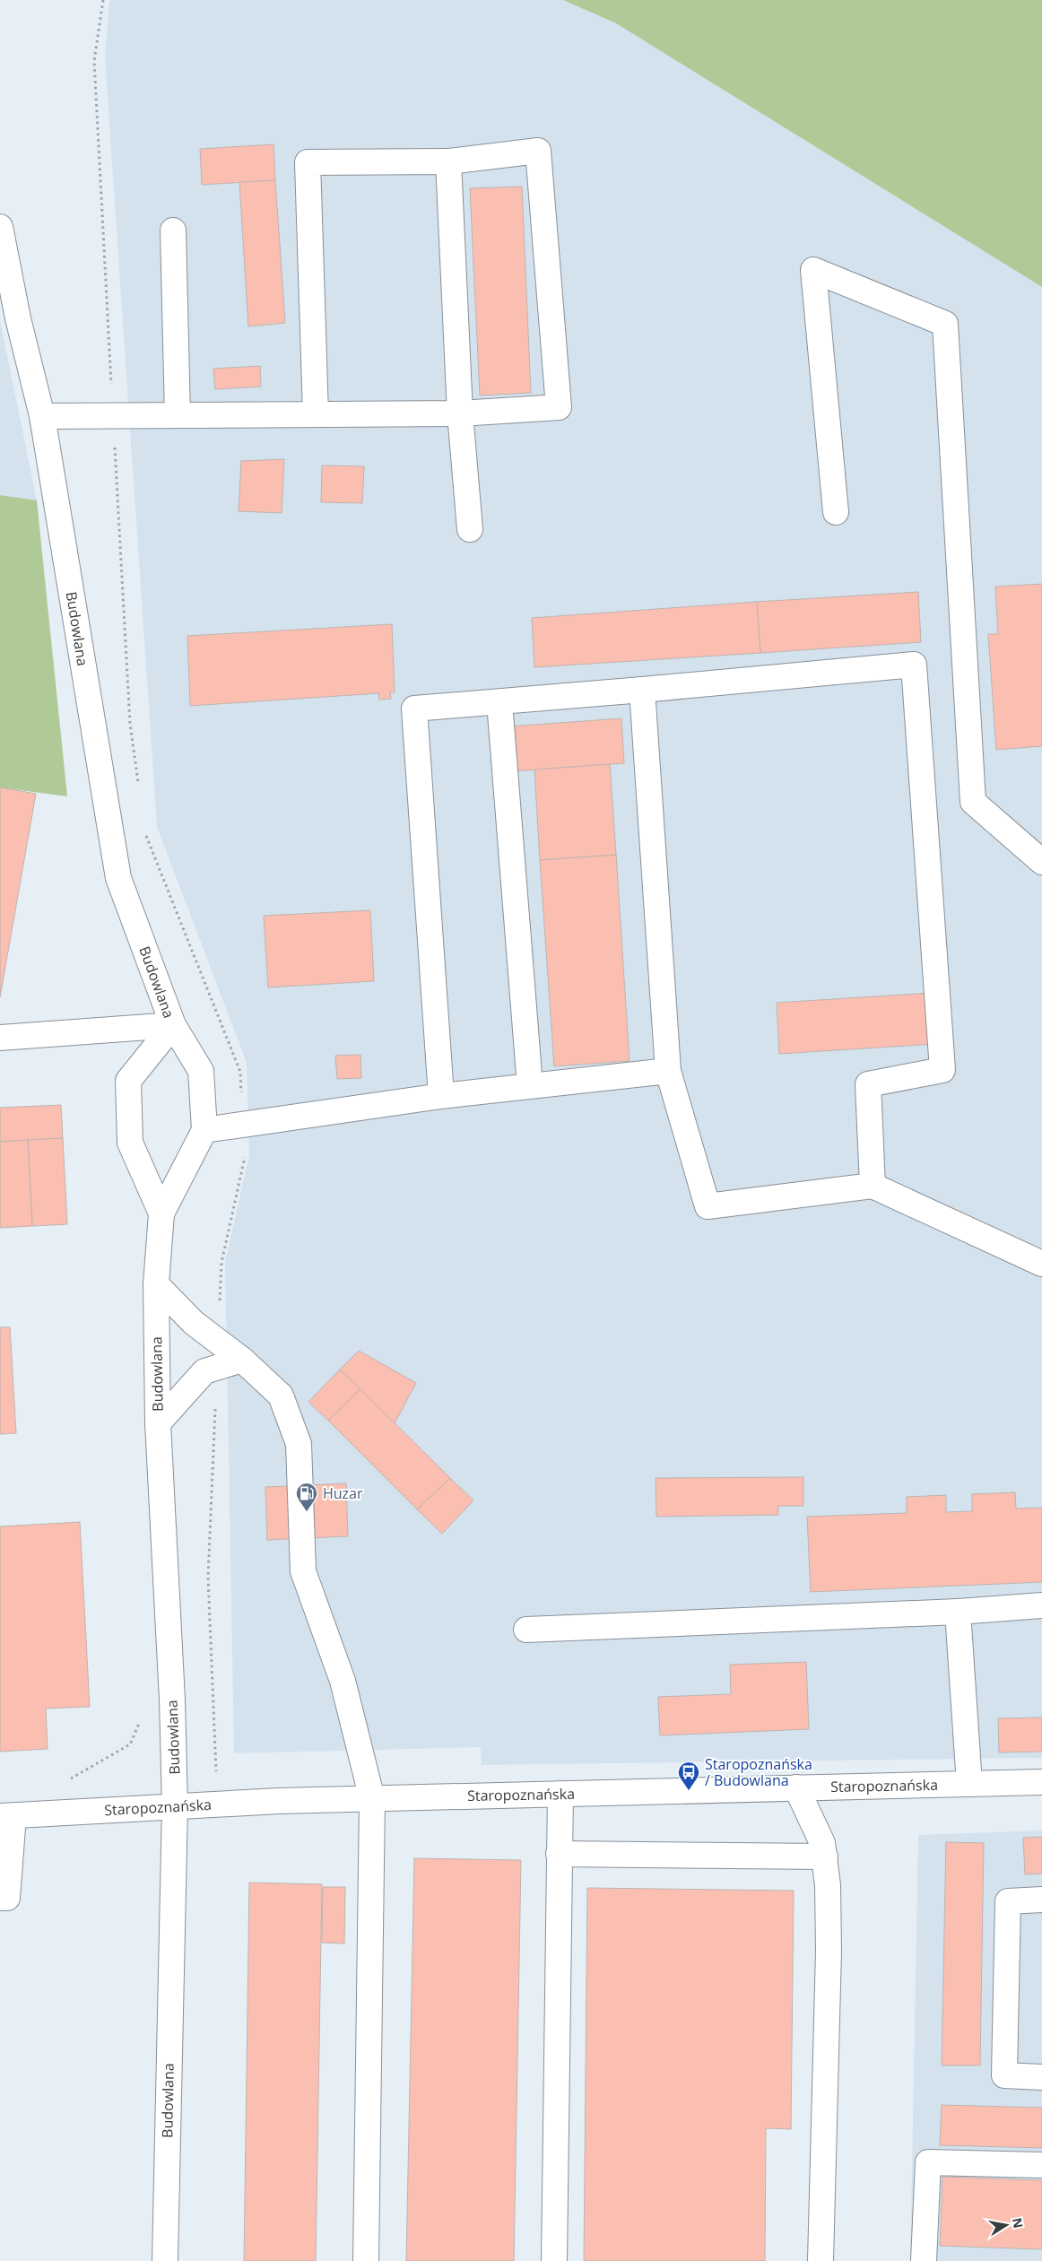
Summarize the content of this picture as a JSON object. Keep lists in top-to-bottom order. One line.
{"streets":{"street":["Budowlana","Staropoznańska"]},"crossings":[["Budowlana","Staropoznańska"]],"places":{"fuel station":["Huzar"],"bus stop":["Staropoznańska / Budowlana"]},"north":"right"}
